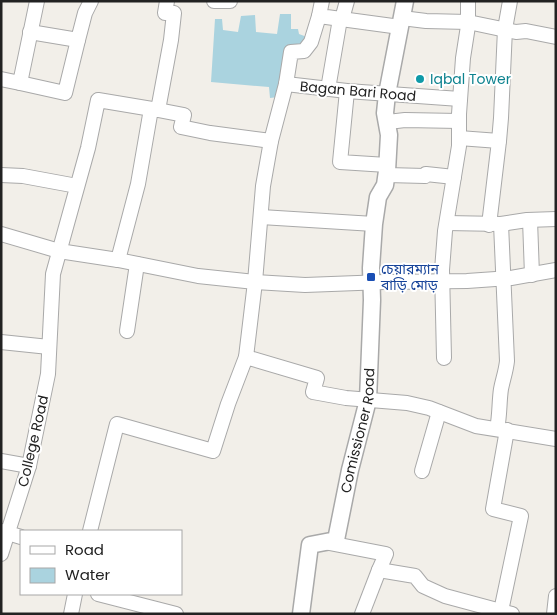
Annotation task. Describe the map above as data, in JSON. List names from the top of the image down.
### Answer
{
  "streets": {
    "street": ["Bagan Bari Road", "Comissioner Road", "College Road"]
  },
  "crossings": [
    ["Bagan Bari Road", "Comissioner Road"]
  ],
  "places": {
    "other": ["Iqbal Tower"],
    "transit": ["চেয়ারম্যান বাড়ি মোড়"]
  },
  "legend": ["Road", "Water"]
}
